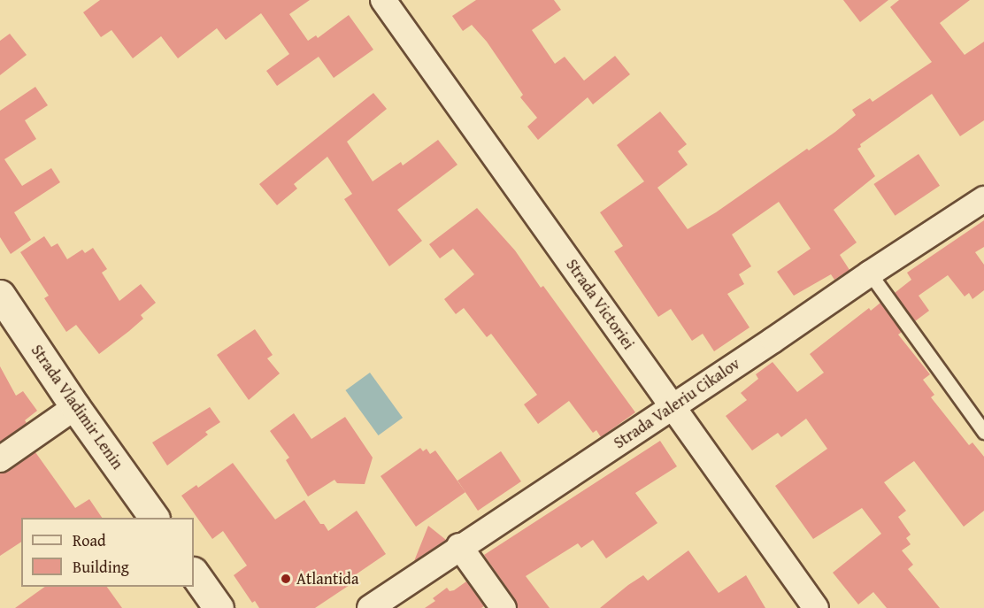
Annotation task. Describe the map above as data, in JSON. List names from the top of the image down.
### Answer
{
  "streets": {
    "main road": ["Strada Vladimir Lenin"],
    "street": ["Strada Victoriei", "Strada Valeriu Cikalov"]
  },
  "crossings": [
    ["Strada Victoriei", "Strada Valeriu Cikalov"]
  ],
  "places": ["Atlantida"],
  "legend": ["Road", "Building"]
}
